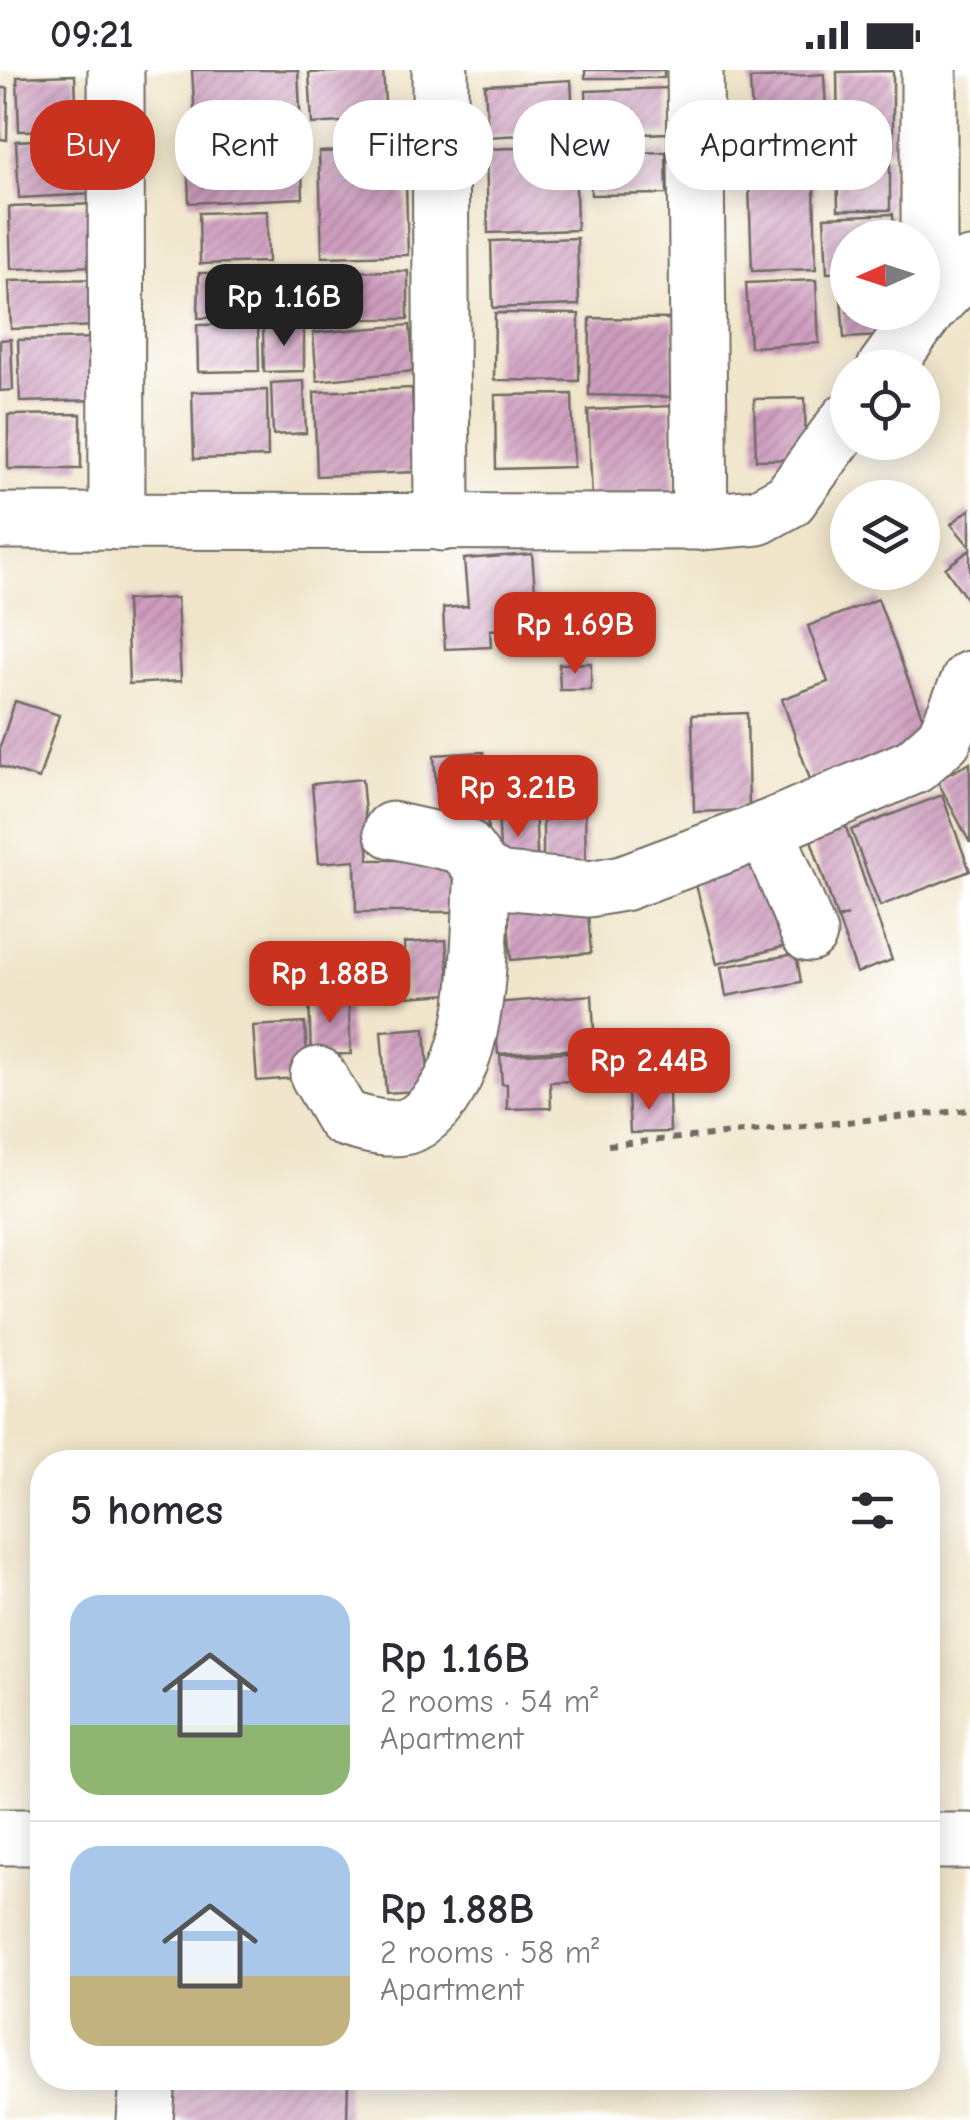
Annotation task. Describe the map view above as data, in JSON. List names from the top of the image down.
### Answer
{
  "north": "left",
  "page": {
    "status": "09:21",
    "chip": [
      "Buy",
      "Rent",
      "Filters",
      "New",
      "Apartment"
    ],
    "price": [
      "Rp 1.16B",
      "Rp 1.69B",
      "Rp 3.21B",
      "Rp 1.88B",
      "Rp 2.44B"
    ],
    "heading": "5 homes",
    "list": [
      {
        "name": "Rp 1.16B",
        "note": "2 rooms · 54 m² · Apartment"
      },
      {
        "name": "Rp 1.88B",
        "note": "2 rooms · 58 m² · Apartment"
      }
    ]
  }
}
